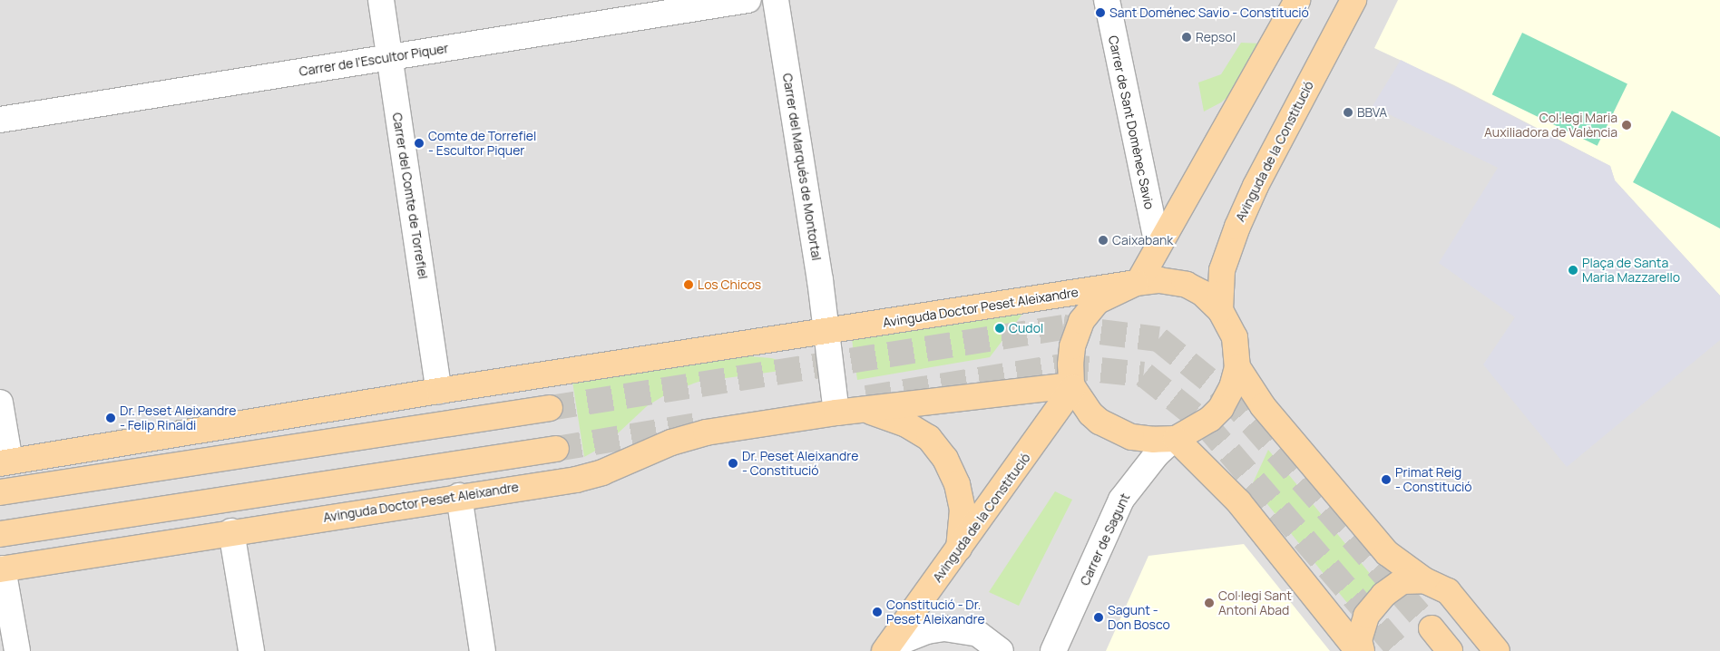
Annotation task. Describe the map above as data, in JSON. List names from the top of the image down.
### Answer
{
  "streets": {
    "main road": ["Avinguda de la Constitució", "Avinguda Doctor Peset Aleixandre"],
    "street": [
      "Carrer de l'Escultor Piquer",
      "Carrer de Sant Domènec Savio",
      "Carrer del Marqués de Montortal",
      "Carrer del Comte de Torrefiel",
      "Carrer de Sagunt"
    ]
  },
  "crossings": [
    ["Carrer de l'Escultor Piquer", "Carrer del Comte de Torrefiel"],
    ["Avinguda de la Constitució", "Avinguda Doctor Peset Aleixandre"],
    ["Carrer del Marqués de Montortal", "Avinguda Doctor Peset Aleixandre"],
    ["Carrer del Comte de Torrefiel", "Avinguda Doctor Peset Aleixandre"]
  ],
  "places": [
    "Sant Doménec Savio - Constitució",
    "Repsol",
    "BBVA",
    "Col·legi Maria Auxiliadora de València",
    "Comte de Torrefiel - Escultor Piquer",
    "Caixabank",
    "Plaça de Santa Maria Mazzarello",
    "Los Chicos",
    "Cudol",
    "Dr. Peset Aleixandre - Felip Rinaldi",
    "Dr. Peset Aleixandre - Constitució",
    "Primat Reig - Constitució",
    "Col·legi Sant Antoni Abad",
    "Constitució - Dr. Peset Aleixandre",
    "Sagunt - Don Bosco"
  ]
}
